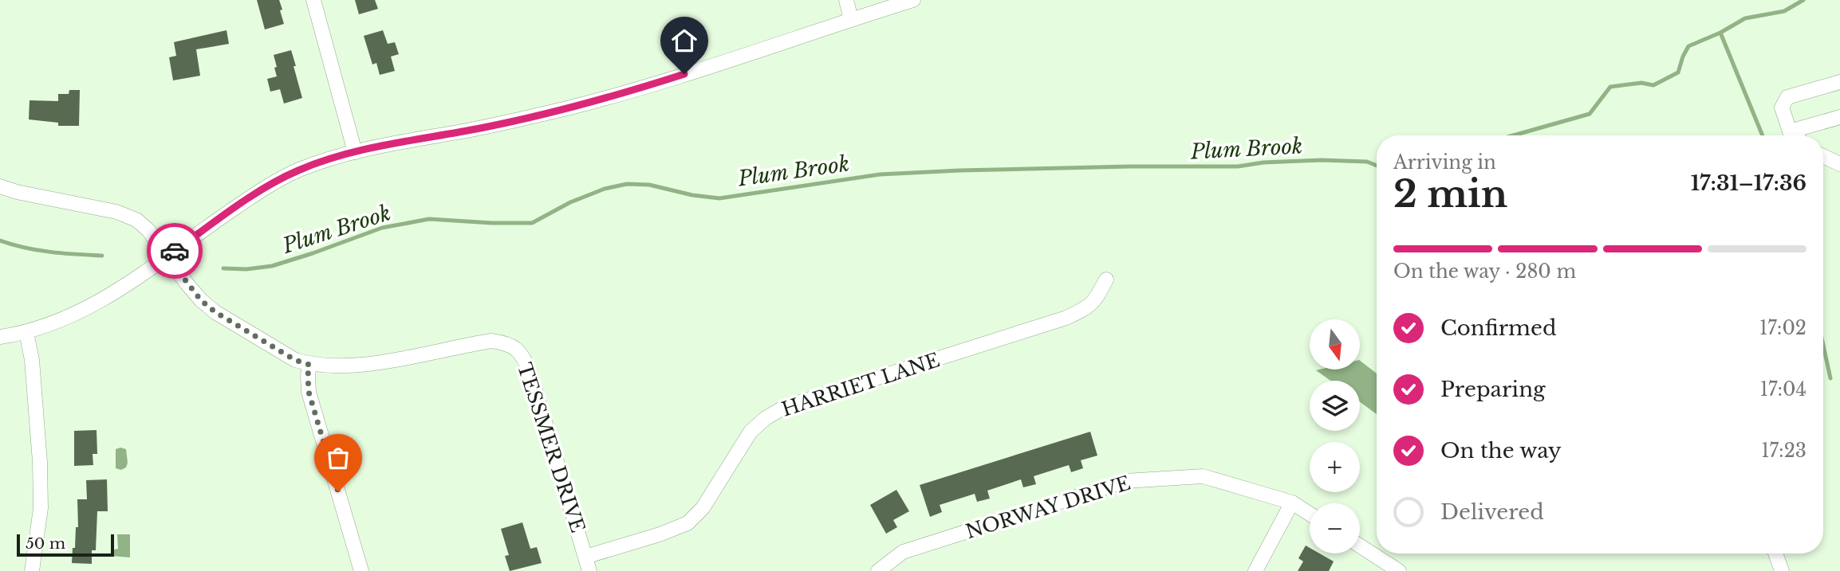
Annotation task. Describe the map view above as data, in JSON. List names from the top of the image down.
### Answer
{
  "streets": {
    "street": ["HARRIET LANE", "TESSMER DRIVE", "NORWAY DRIVE"]
  },
  "crossings": [
    ["HARRIET LANE", "TESSMER DRIVE"]
  ],
  "water": ["Plum Brook"],
  "scale_bar": "50 m",
  "north": "bottom",
  "page": {
    "heading": ["2 min", "Arriving in", "17:31–17:36"],
    "bar": "On the way · 280 m",
    "list": [
      ["Confirmed", "17:02"],
      ["Preparing", "17:04"],
      ["On the way", "17:23"],
      "Delivered"
    ],
    "map_buttons": ["+", "−"],
    "scale": "50 m"
  }
}
